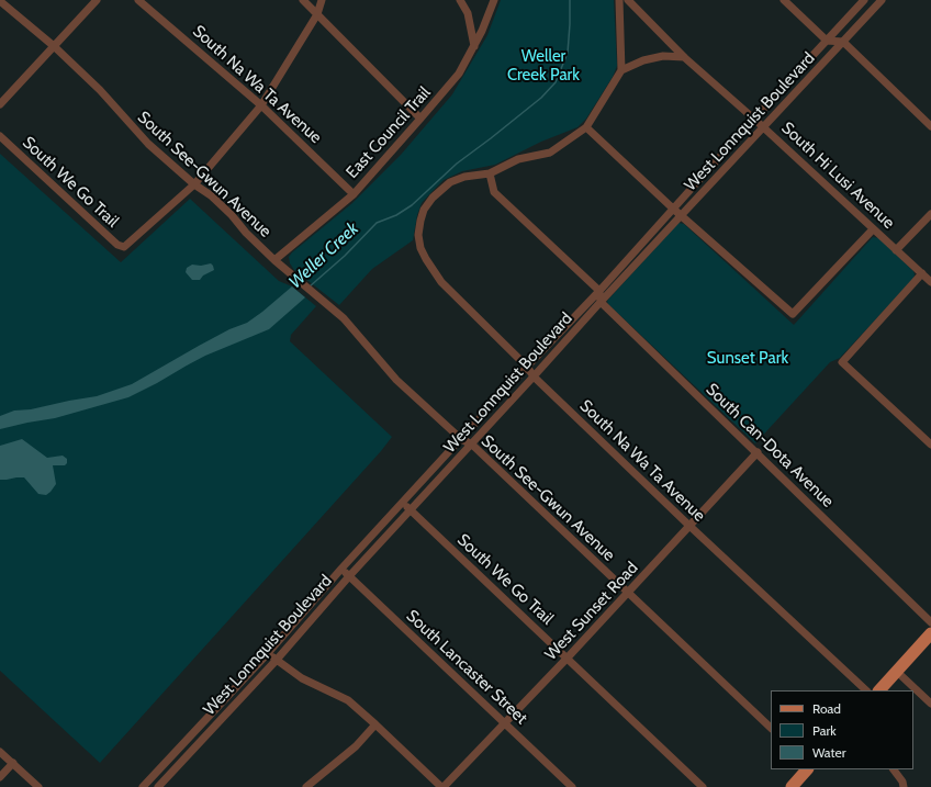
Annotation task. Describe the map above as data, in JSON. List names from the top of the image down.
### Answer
{
  "streets": {
    "street": [
      "South Na Wa Ta Avenue",
      "West Lonnquist Boulevard",
      "East Council Trail",
      "South See-Gwun Avenue",
      "South Hi Lusi Avenue",
      "South We Go Trail",
      "South Can-Dota Avenue",
      "West Sunset Road",
      "South Lancaster Street"
    ]
  },
  "crossings": [
    ["South Na Wa Ta Avenue", "West Lonnquist Boulevard"],
    ["South Na Wa Ta Avenue", "East Council Trail"],
    ["South Na Wa Ta Avenue", "West Sunset Road"],
    ["West Lonnquist Boulevard", "South See-Gwun Avenue"],
    ["West Lonnquist Boulevard", "South Hi Lusi Avenue"],
    ["West Lonnquist Boulevard", "South We Go Trail"],
    ["West Lonnquist Boulevard", "South Can-Dota Avenue"],
    ["West Lonnquist Boulevard", "South Lancaster Street"],
    ["East Council Trail", "South See-Gwun Avenue"],
    ["South See-Gwun Avenue", "South We Go Trail"],
    ["South See-Gwun Avenue", "West Sunset Road"],
    ["South We Go Trail", "West Sunset Road"],
    ["South Can-Dota Avenue", "West Sunset Road"],
    ["West Sunset Road", "South Lancaster Street"]
  ],
  "water": ["Weller Creek"],
  "parks": ["Weller Creek Park", "Sunset Park"],
  "legend": ["Road", "Park", "Water"]
}
